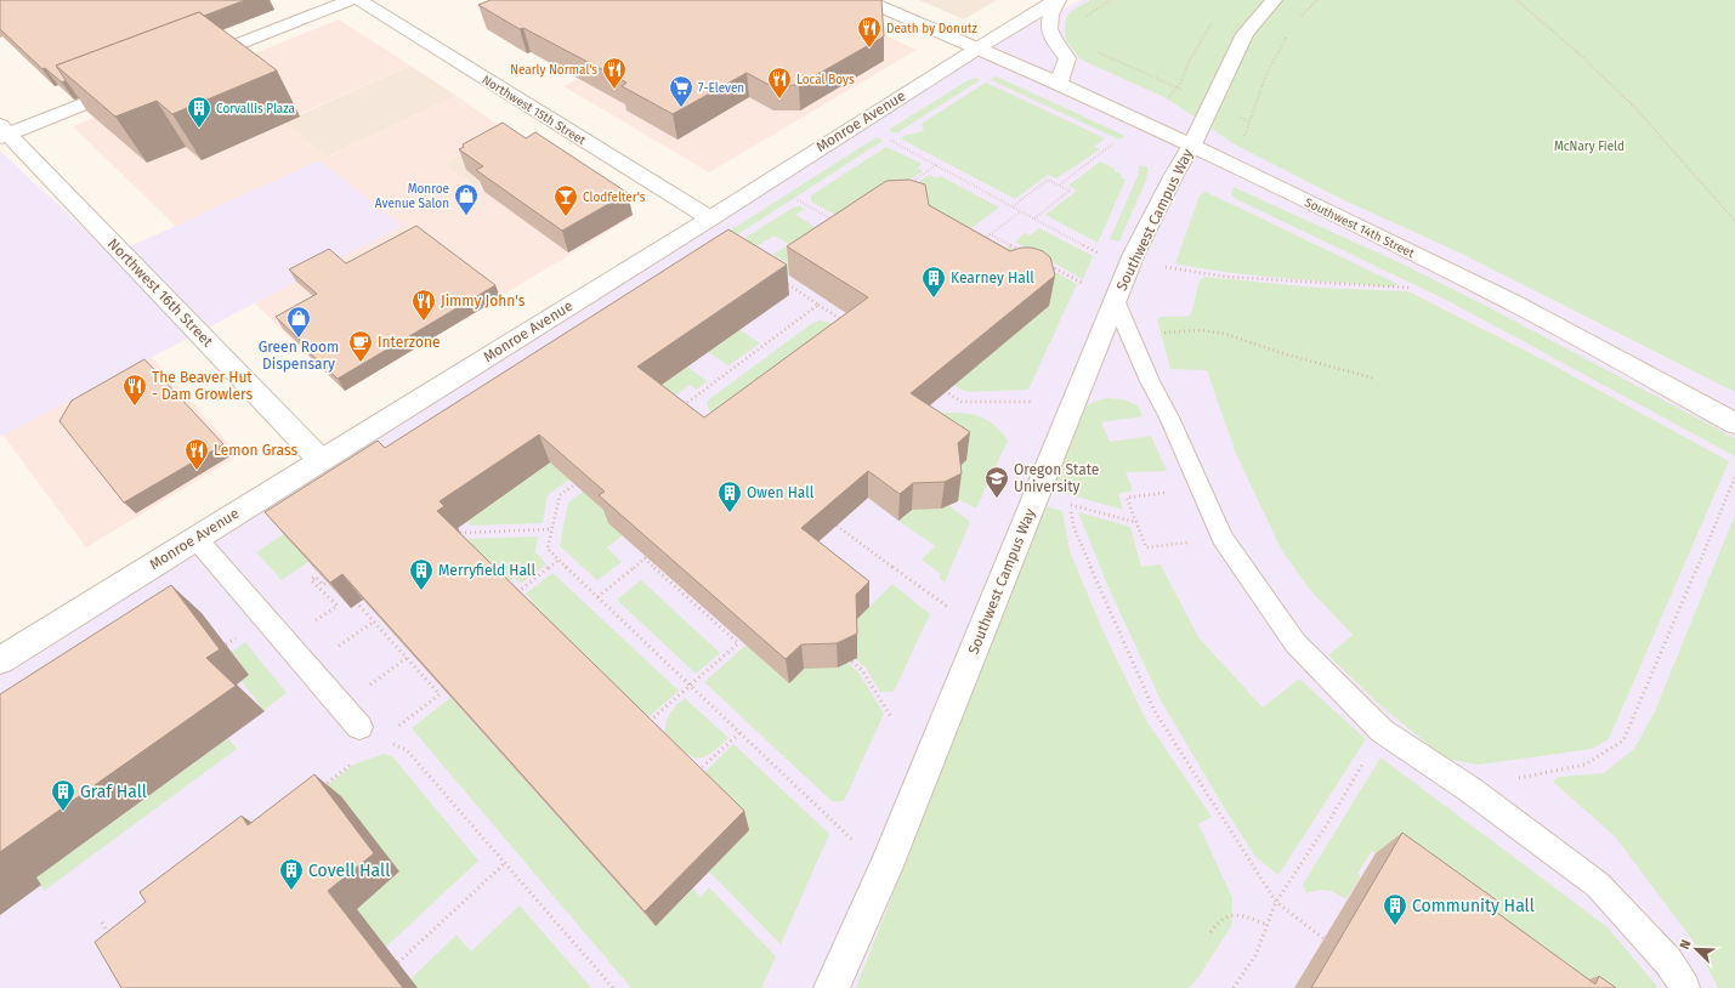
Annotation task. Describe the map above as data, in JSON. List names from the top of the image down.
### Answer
{
  "streets": {
    "street": [
      "Northwest 15th Street",
      "Monroe Avenue",
      "Southwest Campus Way",
      "Southwest 14th Street",
      "Northwest 16th Street"
    ]
  },
  "crossings": [
    ["Northwest 15th Street", "Monroe Avenue"],
    ["Monroe Avenue", "Southwest 14th Street"],
    ["Monroe Avenue", "Northwest 16th Street"],
    ["Southwest Campus Way", "Southwest 14th Street"]
  ],
  "parks": ["McNary Field"],
  "places": {
    "restaurant": [
      "Death by Donutz",
      "Nearly Normal's",
      "Local Boys",
      "Jimmy John's",
      "The Beaver Hut - Dam Growlers",
      "Lemon Grass"
    ],
    "supermarket": ["7-Eleven"],
    "building": [
      "Corvallis Plaza",
      "Kearney Hall",
      "Owen Hall",
      "Merryfield Hall",
      "Graf Hall",
      "Covell Hall",
      "Community Hall"
    ],
    "shop": ["Monroe Avenue Salon", "Green Room Dispensary"],
    "bar": ["Clodfelter's"],
    "cafe": ["Interzone"],
    "school or university": ["Oregon State University"]
  },
  "north": "top left"
}
